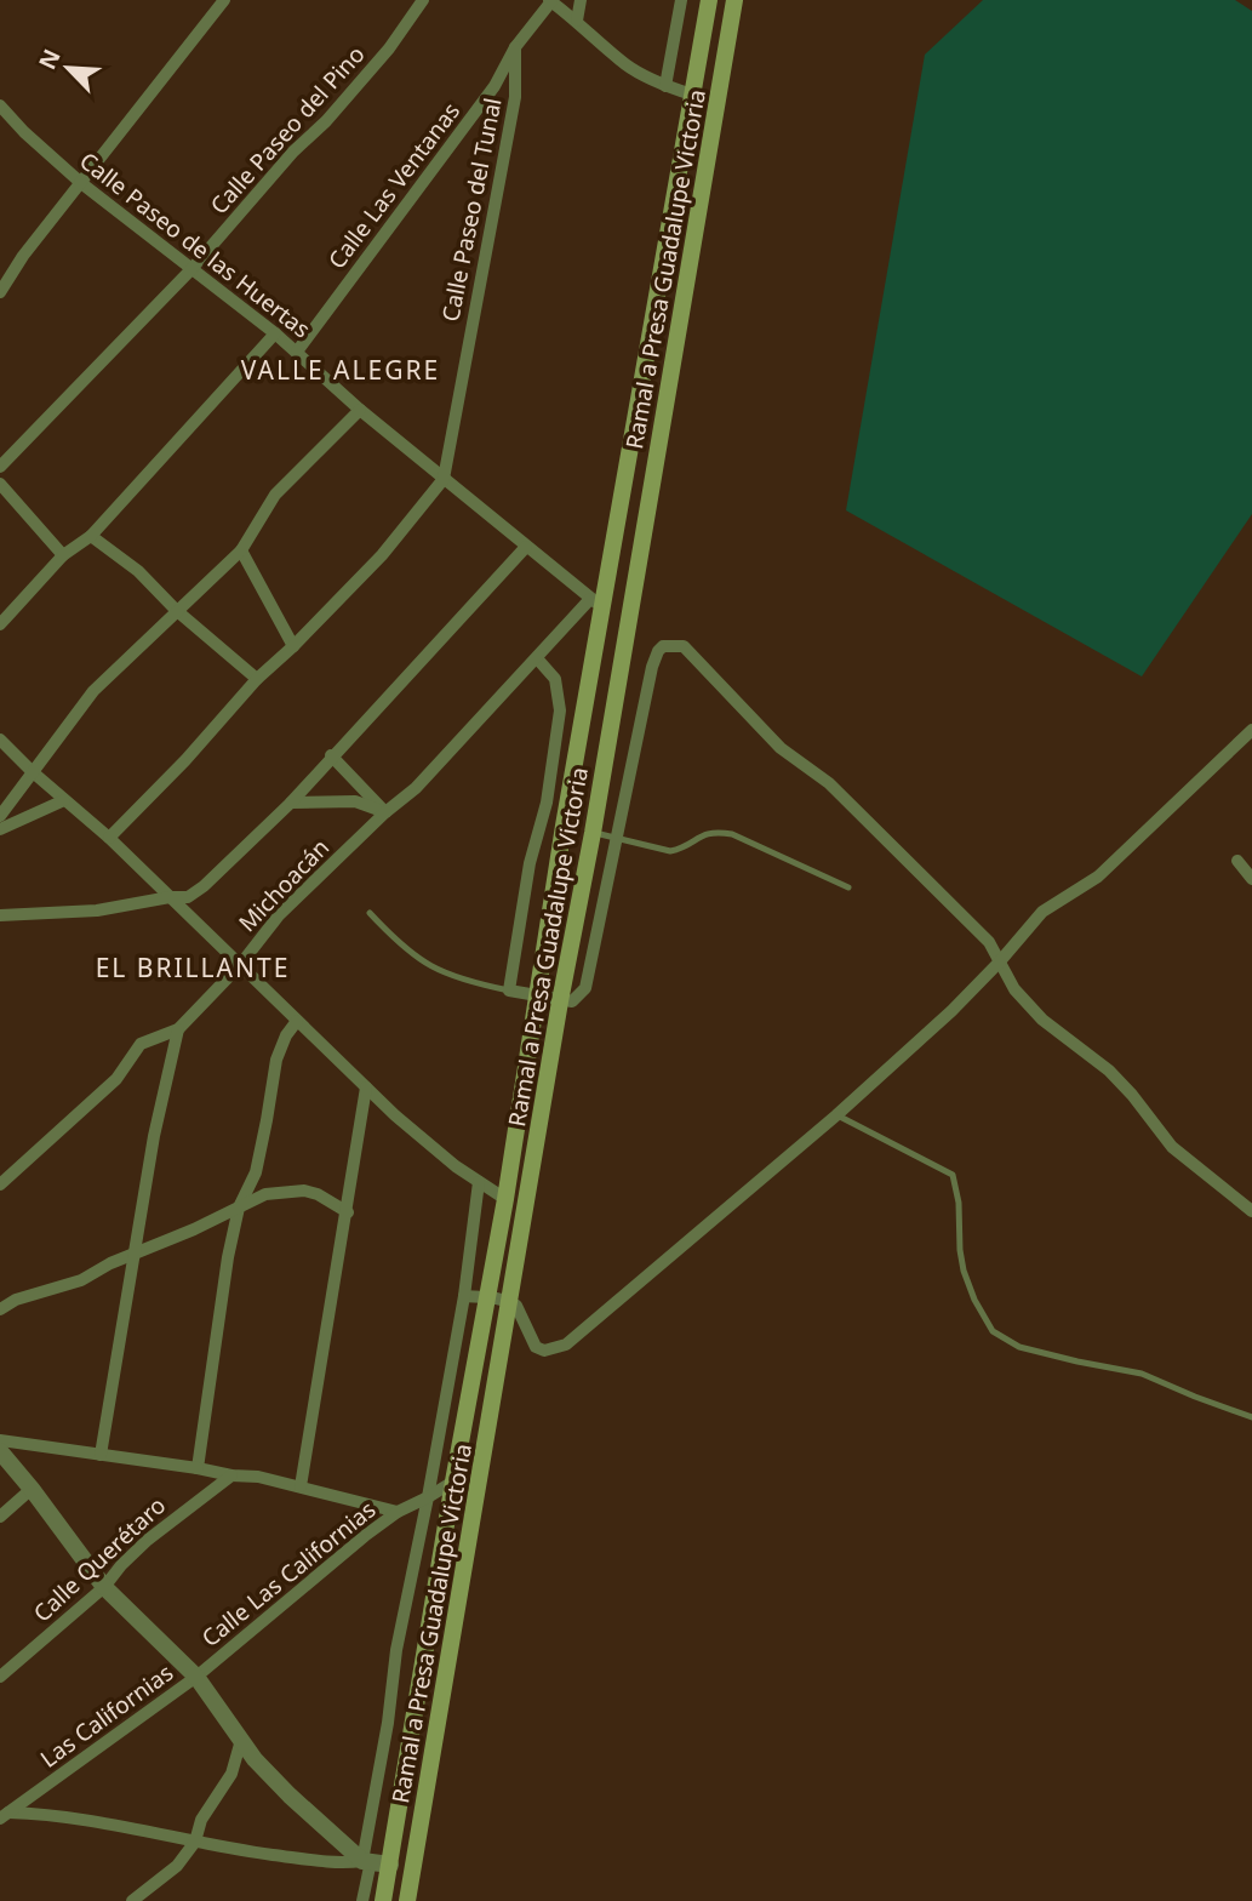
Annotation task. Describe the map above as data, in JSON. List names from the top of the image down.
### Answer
{
  "streets": {
    "main road": ["Ramal a Presa Guadalupe Victoria"],
    "street": [
      "Calle Paseo del Pino",
      "Calle Las Ventanas",
      "Calle Paseo del Tunal",
      "Calle Paseo de las Huertas",
      "Michoacán",
      "Calle Querétaro",
      "Calle Las Californias",
      "Las Californias"
    ]
  },
  "crossings": [
    ["Calle Paseo del Pino", "Calle Paseo de las Huertas"],
    ["Calle Las Ventanas", "Calle Paseo del Tunal"],
    ["Calle Las Ventanas", "Calle Paseo de las Huertas"],
    ["Calle Paseo del Tunal", "Calle Paseo de las Huertas"],
    ["Calle Paseo de las Huertas", "Ramal a Presa Guadalupe Victoria"],
    ["Calle Paseo de las Huertas", "Michoacán"],
    ["Ramal a Presa Guadalupe Victoria", "Michoacán"],
    ["Ramal a Presa Guadalupe Victoria", "Calle Las Californias"],
    ["Calle Las Californias", "Las Californias"]
  ],
  "districts": ["VALLE ALEGRE", "EL BRILLANTE"],
  "north": "top left"
}
